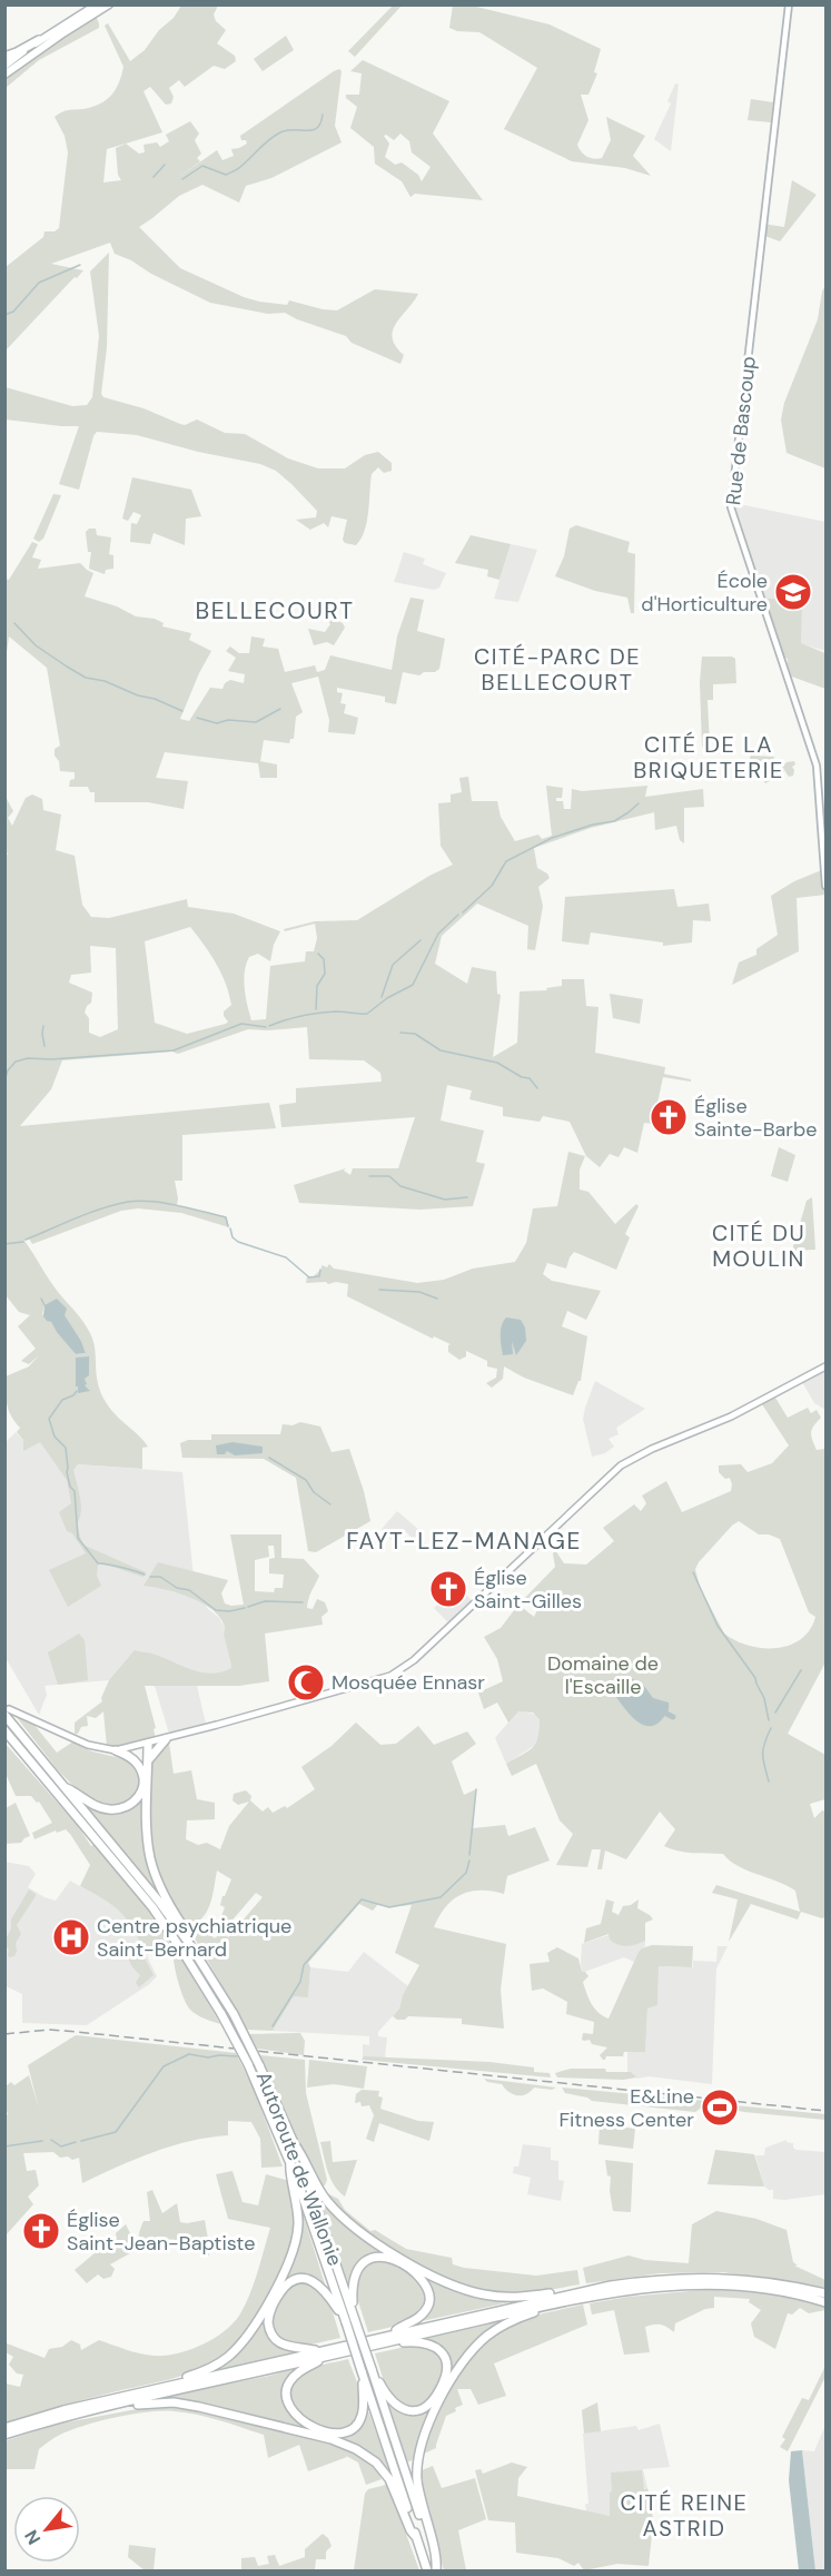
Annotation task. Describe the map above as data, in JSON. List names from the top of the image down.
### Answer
{
  "streets": {
    "highway": ["Autoroute de Wallonie"],
    "main road": ["Rue de Bascoup"]
  },
  "districts": [
    "BELLECOURT",
    "CITÉ-PARC DE BELLECOURT",
    "CITÉ DE LA BRIQUETERIE",
    "CITÉ DU MOULIN",
    "FAYT-LEZ-MANAGE",
    "CITÉ REINE ASTRID"
  ],
  "parks": ["Domaine de l'Escaille"],
  "places": {
    "school or university": ["École d'Horticulture"],
    "church": ["Église Sainte-Barbe", "Église Saint-Gilles", "Église Saint-Jean-Baptiste"],
    "mosque": ["Mosquée Ennasr"],
    "hospital": ["Centre psychiatrique Saint-Bernard"],
    "sports": ["E&Line Fitness Center"]
  },
  "north": "bottom left"
}
